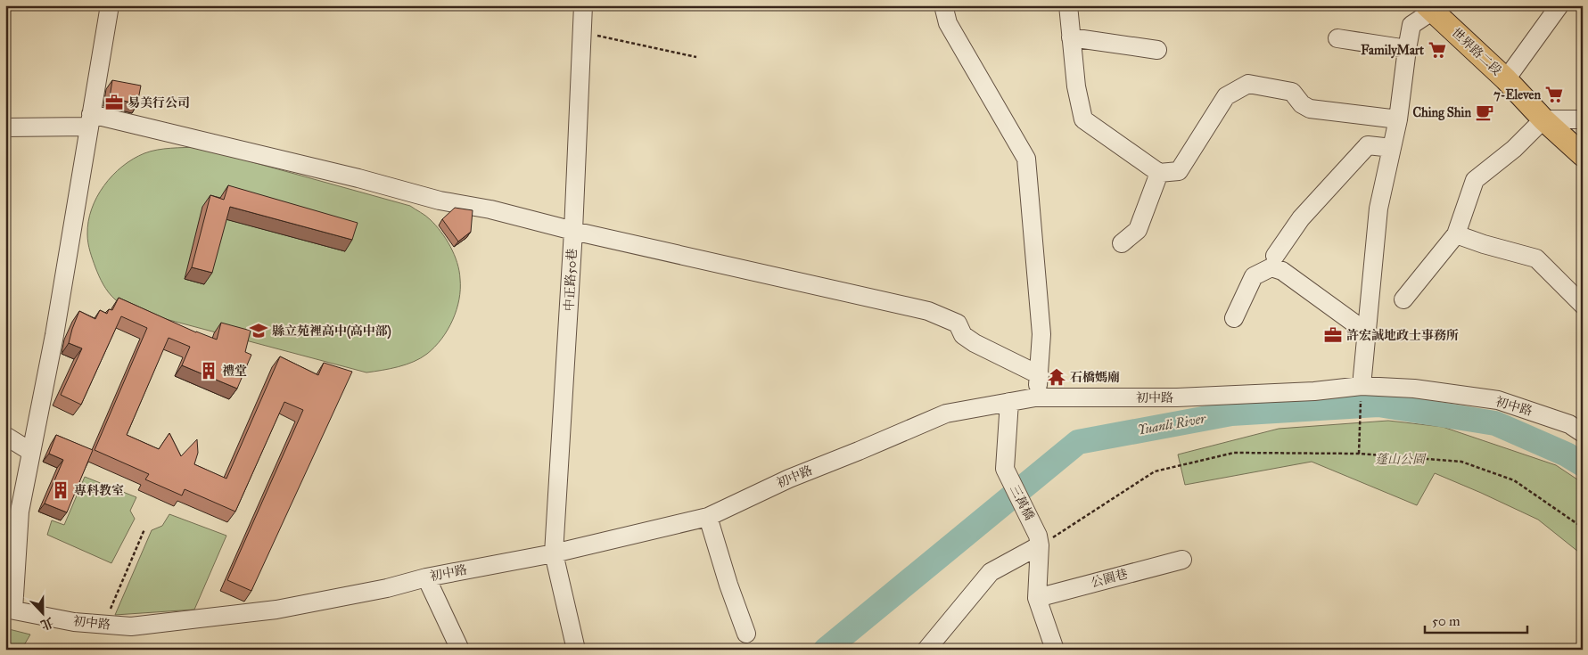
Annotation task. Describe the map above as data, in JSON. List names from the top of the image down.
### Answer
{
  "streets": {
    "main road": ["世界路二段"],
    "street": [
      "中正路50巷",
      "初中路",
      "三萬橋",
      "公園巷"
    ]
  },
  "crossings": [
    ["中正路50巷", "初中路"],
    ["初中路", "三萬橋"]
  ],
  "water": ["Yuanli River"],
  "parks": ["蓬山公園"],
  "places": {
    "supermarket": ["FamilyMart", "7-Eleven"],
    "office": ["易美行公司", "許宏誠地政士事務所"],
    "cafe": ["Ching Shin"],
    "school or university": ["縣立苑裡高中(高中部)"],
    "building": ["禮堂", "專科教室"],
    "temple": ["石橋媽廟"]
  },
  "scale_bar": "50 m",
  "north": "bottom"
}
